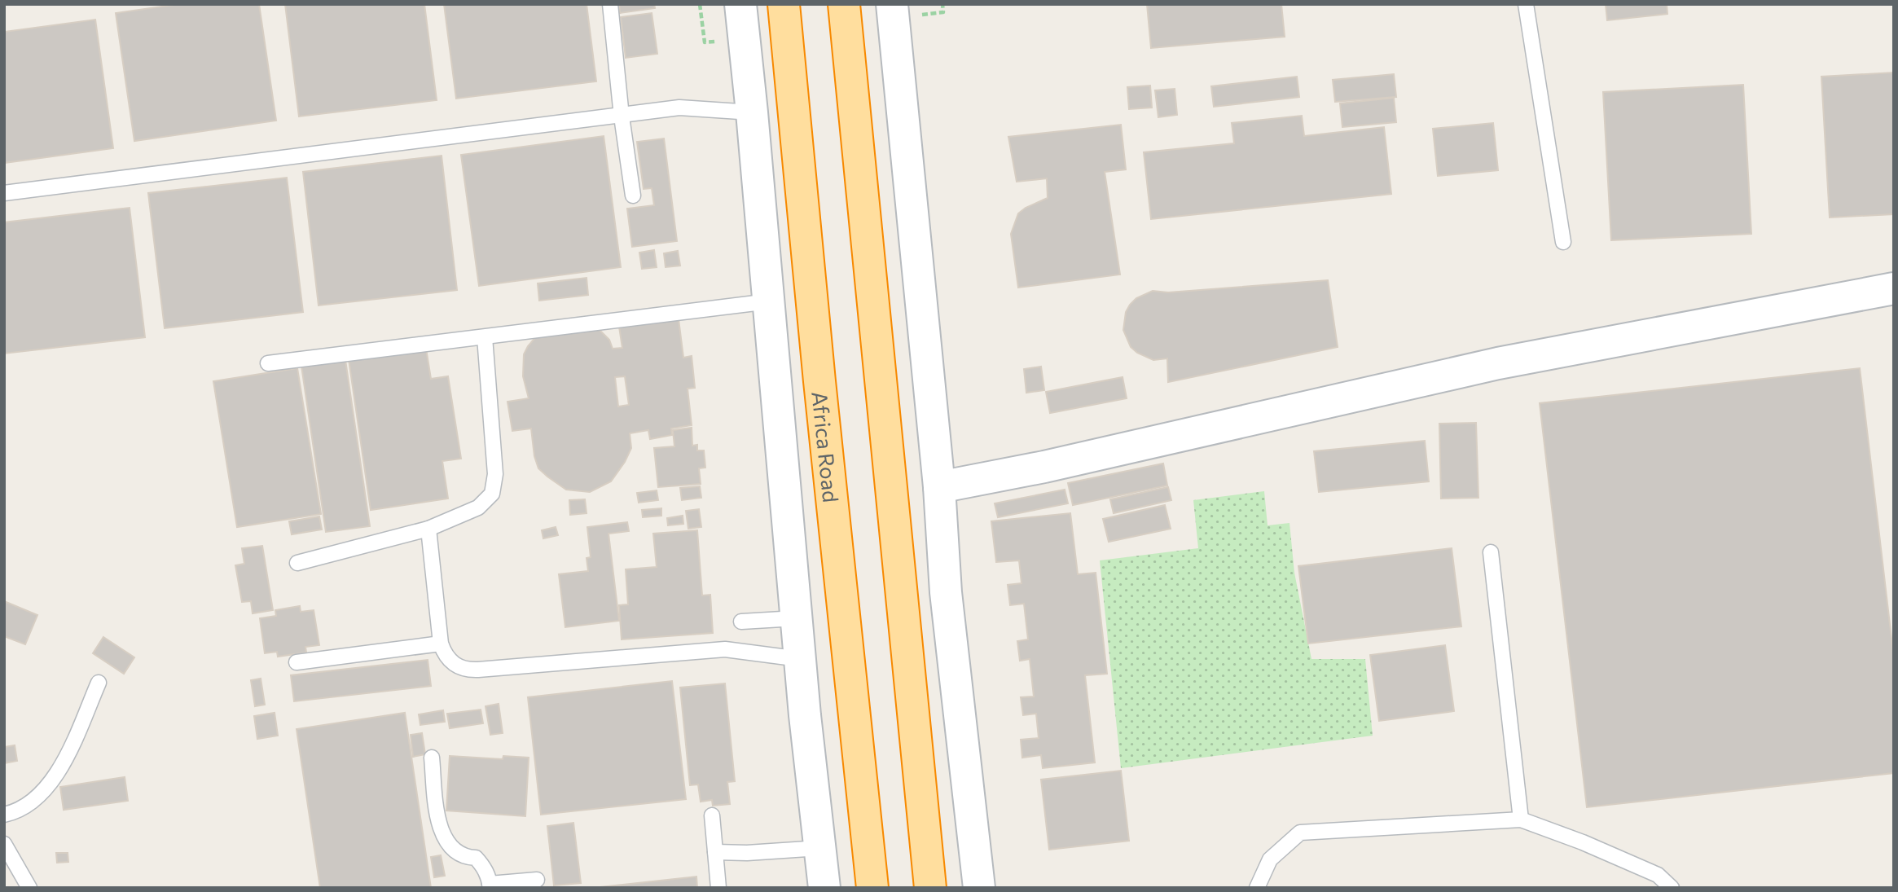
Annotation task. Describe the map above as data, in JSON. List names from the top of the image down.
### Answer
{
  "streets": {
    "highway": ["Africa Road"]
  }
}
